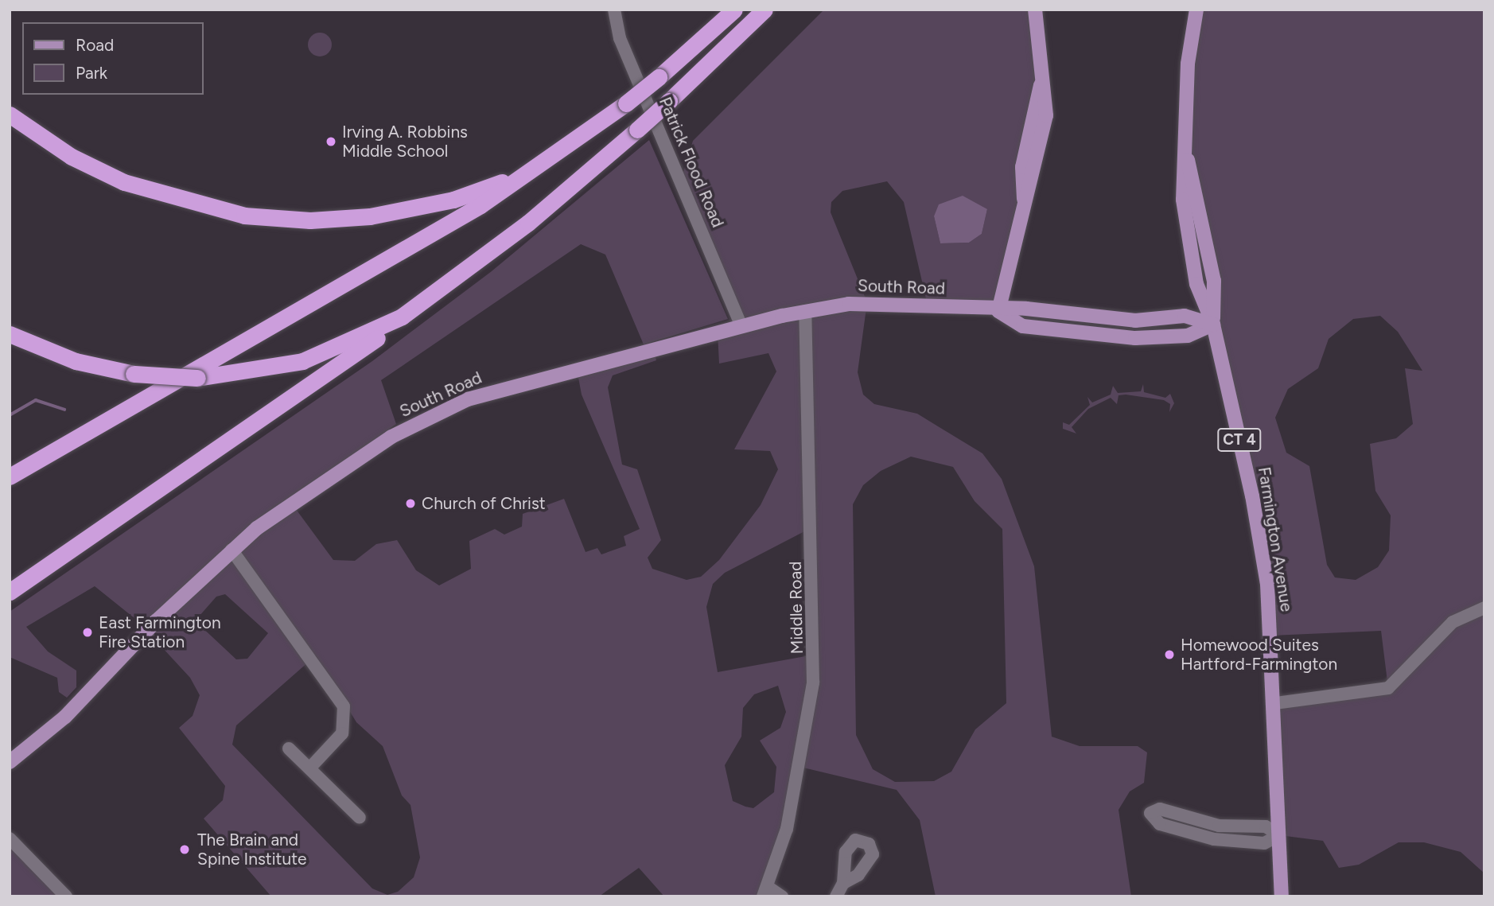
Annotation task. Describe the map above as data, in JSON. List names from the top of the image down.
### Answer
{
  "streets": {
    "main road": ["South Road", "CT 4", "Farmington Avenue"],
    "street": ["Patrick Flood Road", "Middle Road"]
  },
  "crossings": [
    ["Patrick Flood Road", "South Road"],
    ["South Road", "Farmington Avenue"],
    ["South Road", "Middle Road"]
  ],
  "places": [
    "Irving A. Robbins Middle School",
    "Church of Christ",
    "East Farmington Fire Station",
    "Homewood Suites Hartford-Farmington",
    "The Brain and Spine Institute"
  ],
  "legend": ["Road", "Park"]
}
